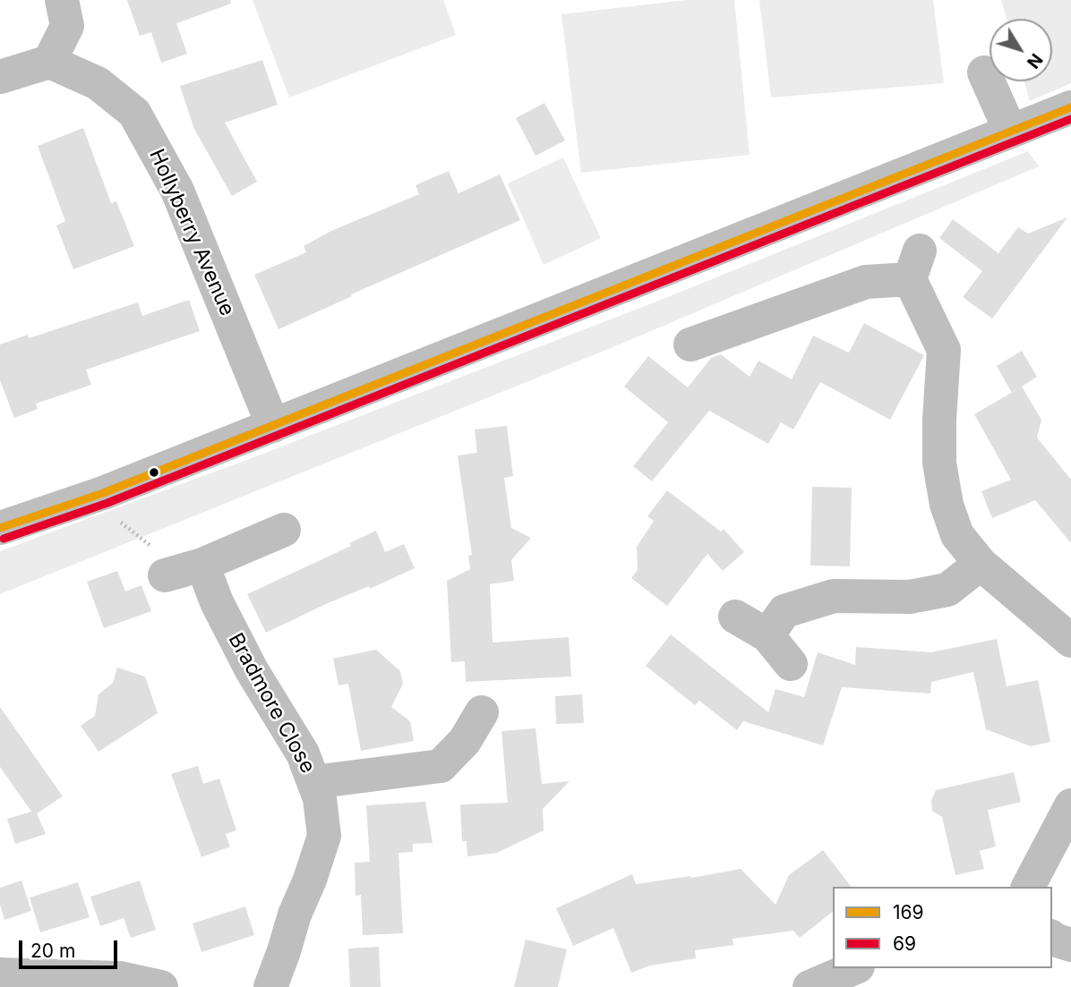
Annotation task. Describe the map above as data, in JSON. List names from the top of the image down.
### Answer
{
  "streets": {
    "street": ["Hollyberry Avenue", "Bradmore Close"]
  },
  "lines": ["transit line 169", "transit line 69"],
  "legend": ["169", "69"],
  "scale_bar": "20 m",
  "north": "bottom right"
}
